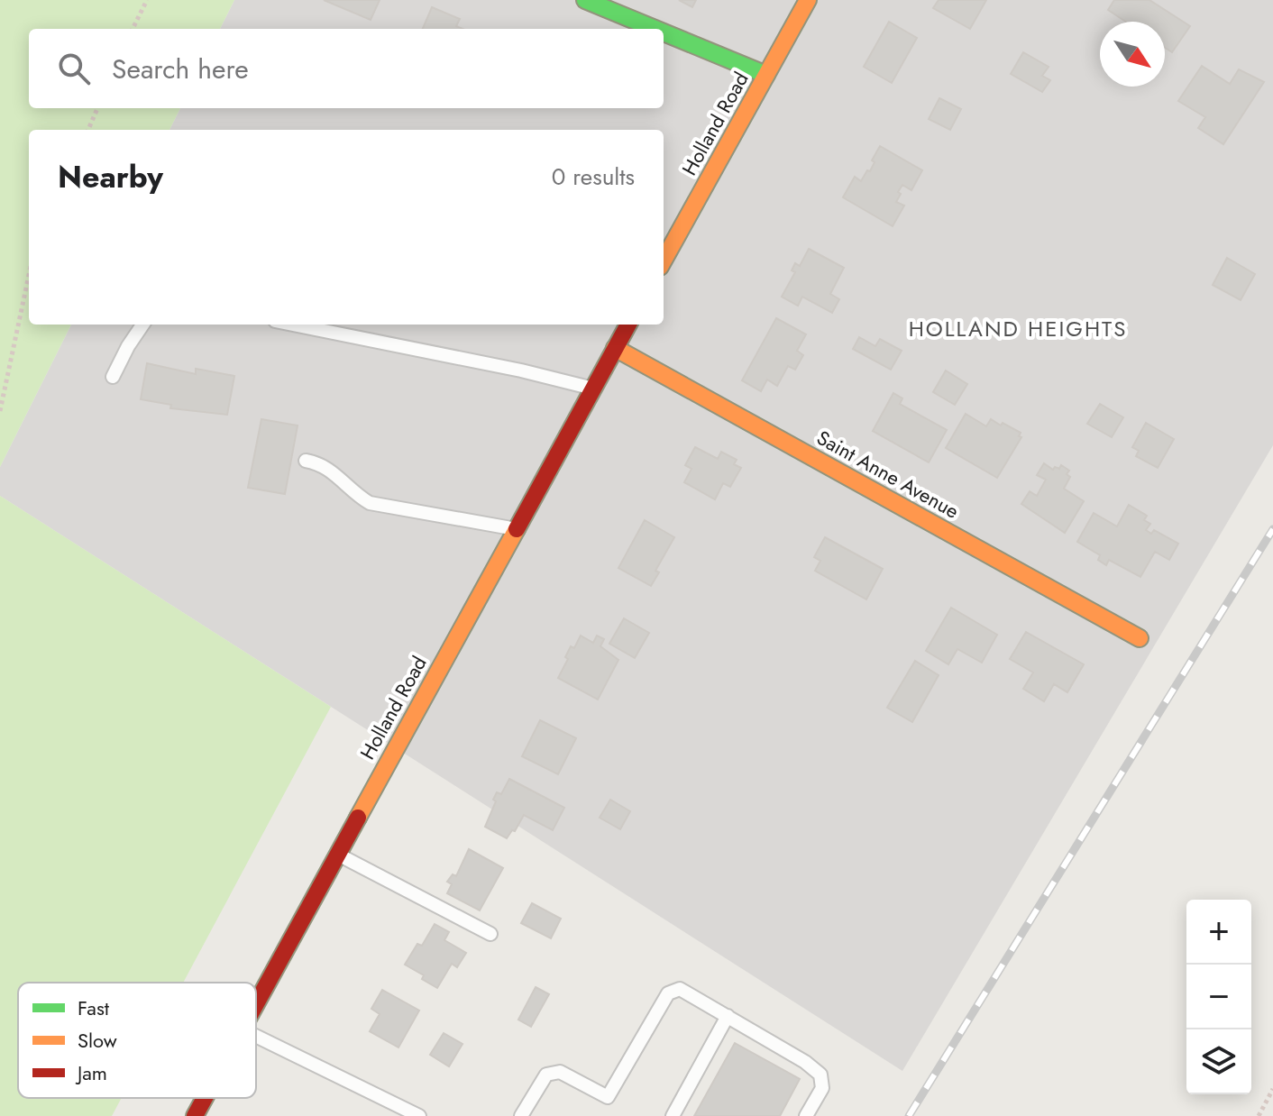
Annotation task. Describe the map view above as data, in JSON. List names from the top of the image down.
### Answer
{
  "streets": {
    "main road": ["Holland Road", "Saint Anne Avenue"]
  },
  "crossings": [
    ["Holland Road", "Saint Anne Avenue"]
  ],
  "districts": ["HOLLAND HEIGHTS"],
  "legend": ["Fast", "Slow", "Jam"],
  "north": "bottom right",
  "page": {
    "search": "Search here",
    "heading": ["Nearby", "0 results"],
    "map_buttons": ["+", "−"]
  }
}
